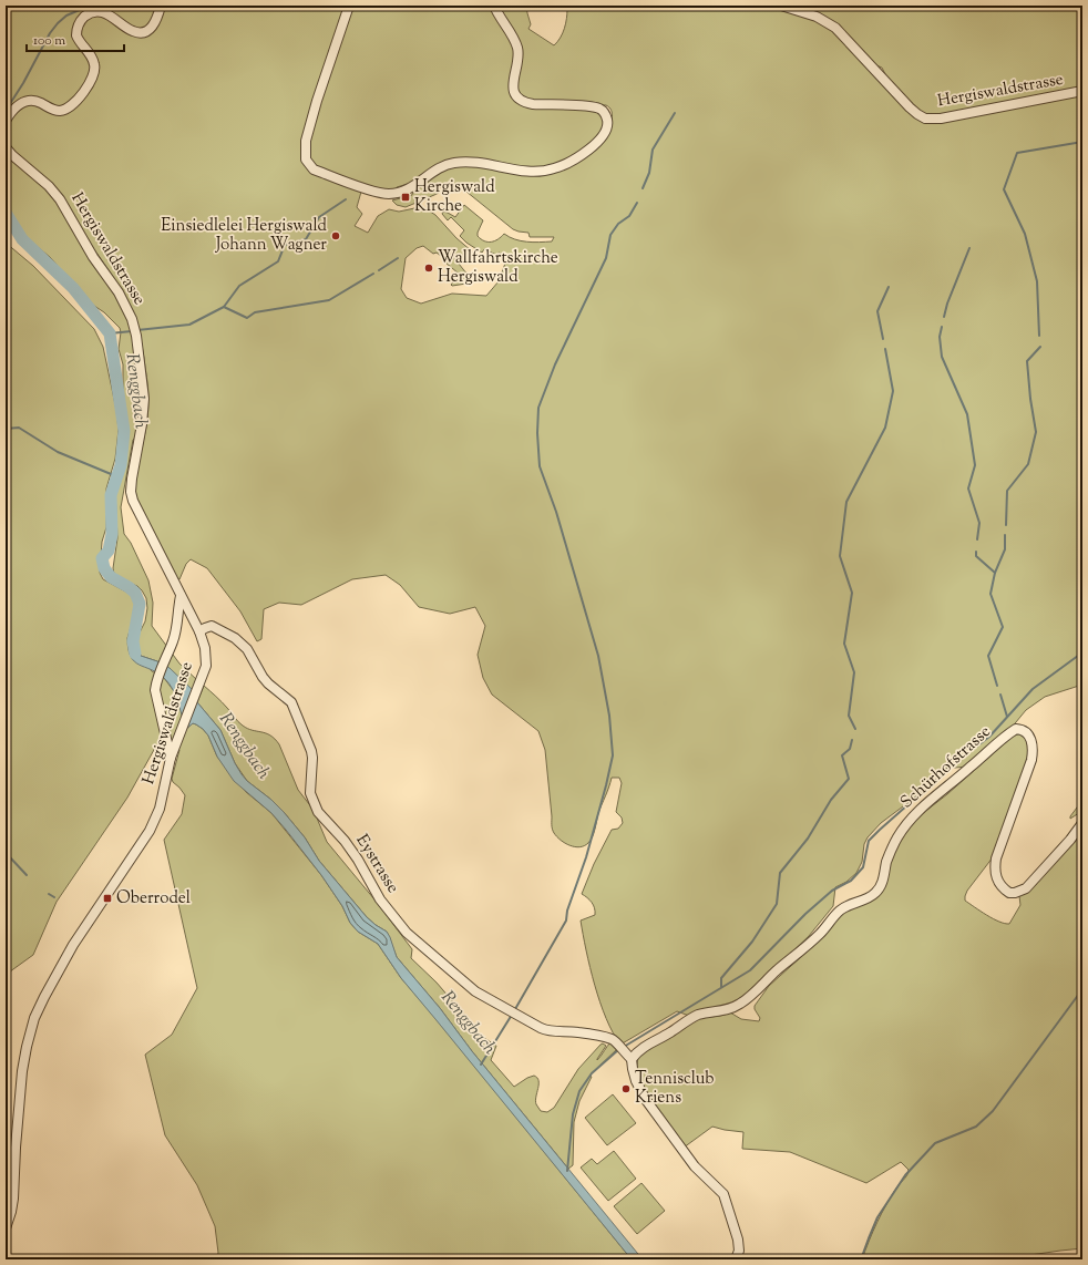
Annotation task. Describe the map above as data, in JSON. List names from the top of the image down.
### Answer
{
  "streets": {
    "street": ["Hergiswaldstrasse", "Schürhofstrasse", "Eystrasse"]
  },
  "crossings": [
    ["Hergiswaldstrasse", "Eystrasse"],
    ["Schürhofstrasse", "Eystrasse"]
  ],
  "water": ["Renggbach"],
  "places": {
    "transit": ["Hergiswald Kirche", "Oberrodel"],
    "other": ["Einsiedlelei Hergiswald Johann Wagner", "Wallfahrtskirche Hergiswald", "Tennisclub Kriens"]
  },
  "scale_bar": "100 m"
}
